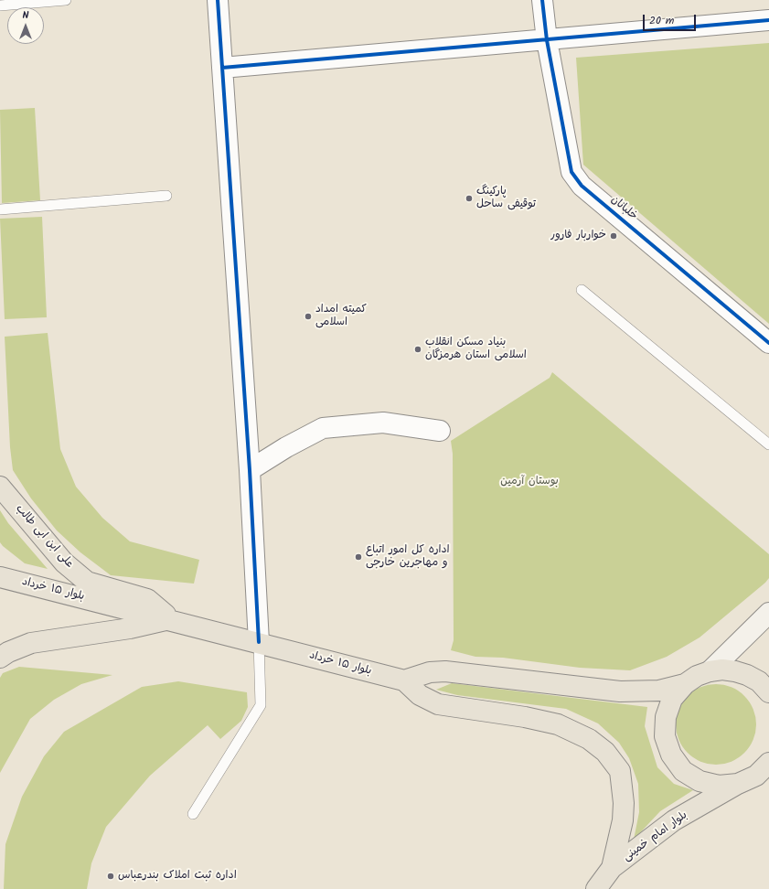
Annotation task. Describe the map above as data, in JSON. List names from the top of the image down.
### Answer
{
  "streets": {
    "main road": ["علی ابن ابی طالب", "بلوار ۱۵ خرداد", "بلوار امام خمینی"],
    "street": ["خلبانان"]
  },
  "crossings": [
    ["علی ابن ابی طالب", "بلوار ۱۵ خرداد"]
  ],
  "parks": ["بوستان آرمین"],
  "places": [
    "پارکینگ توقیفی ساحل",
    "خواربار فارور",
    "کمیته امداد اسلامی",
    "بنیاد مسکن انقلاب اسلامی استان هرمزگان",
    "اداره کل امور اتباع و مهاجرین خارجی",
    "اداره ثبت املاک بندرعباس"
  ],
  "scale_bar": "20 m",
  "north": "top"
}
